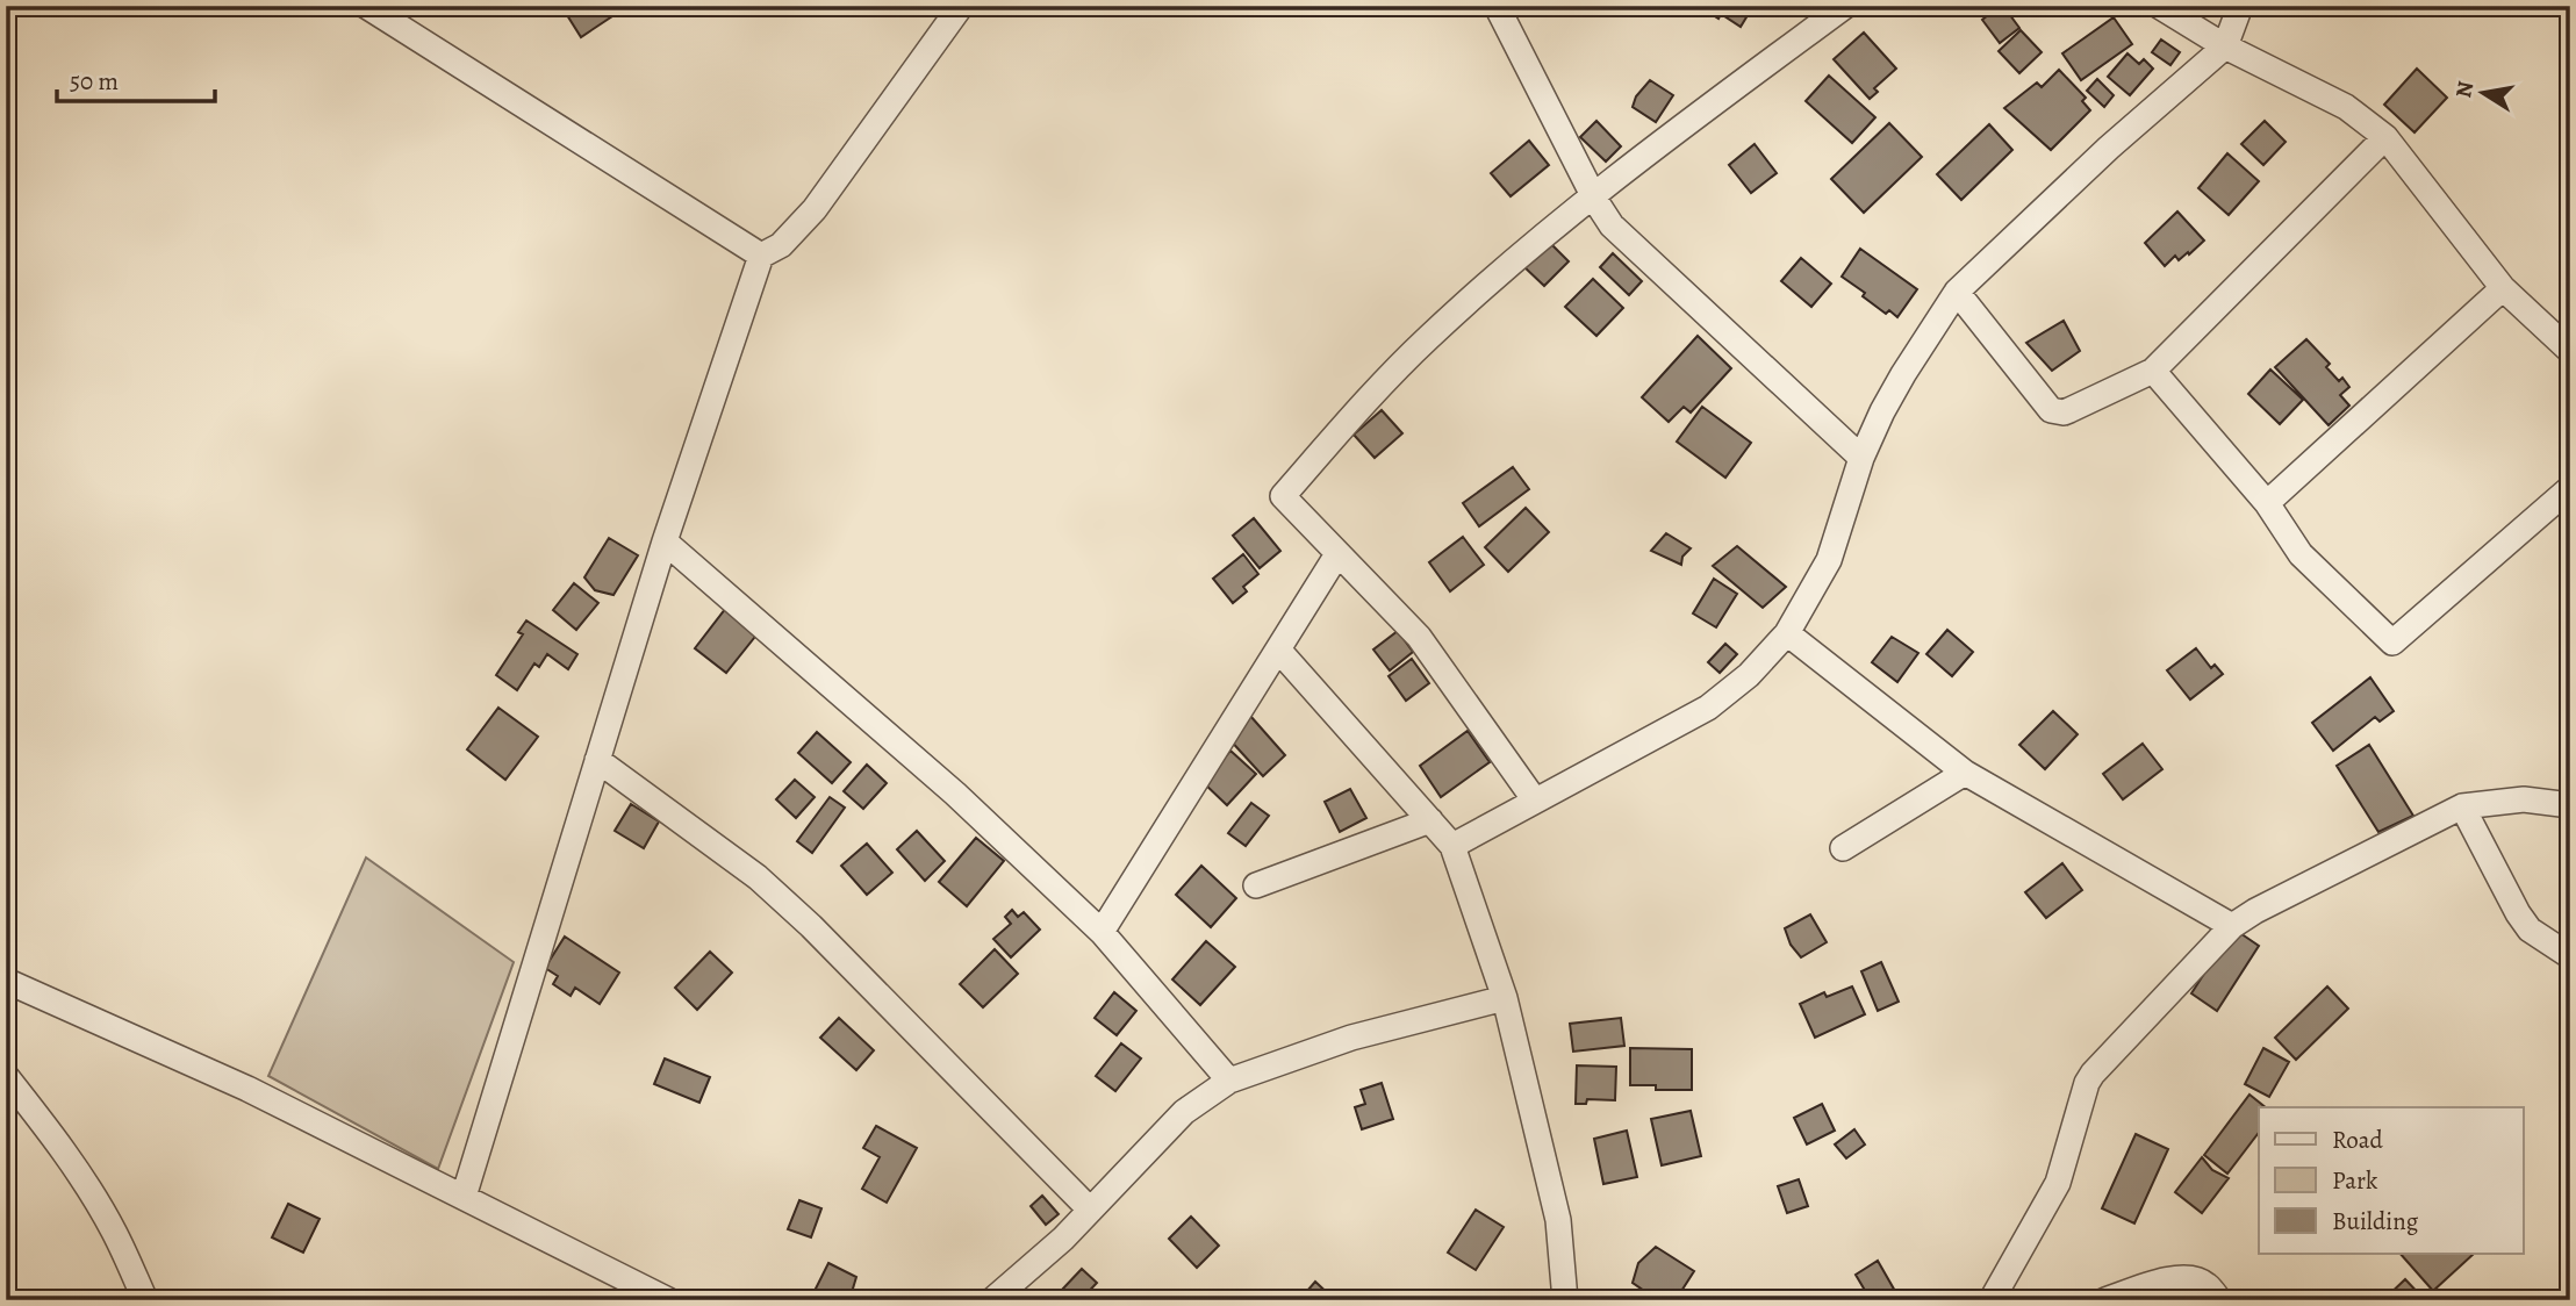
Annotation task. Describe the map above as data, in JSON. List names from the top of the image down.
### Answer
{
  "legend": ["Road", "Park", "Building"],
  "scale_bar": "50 m",
  "north": "left"
}
